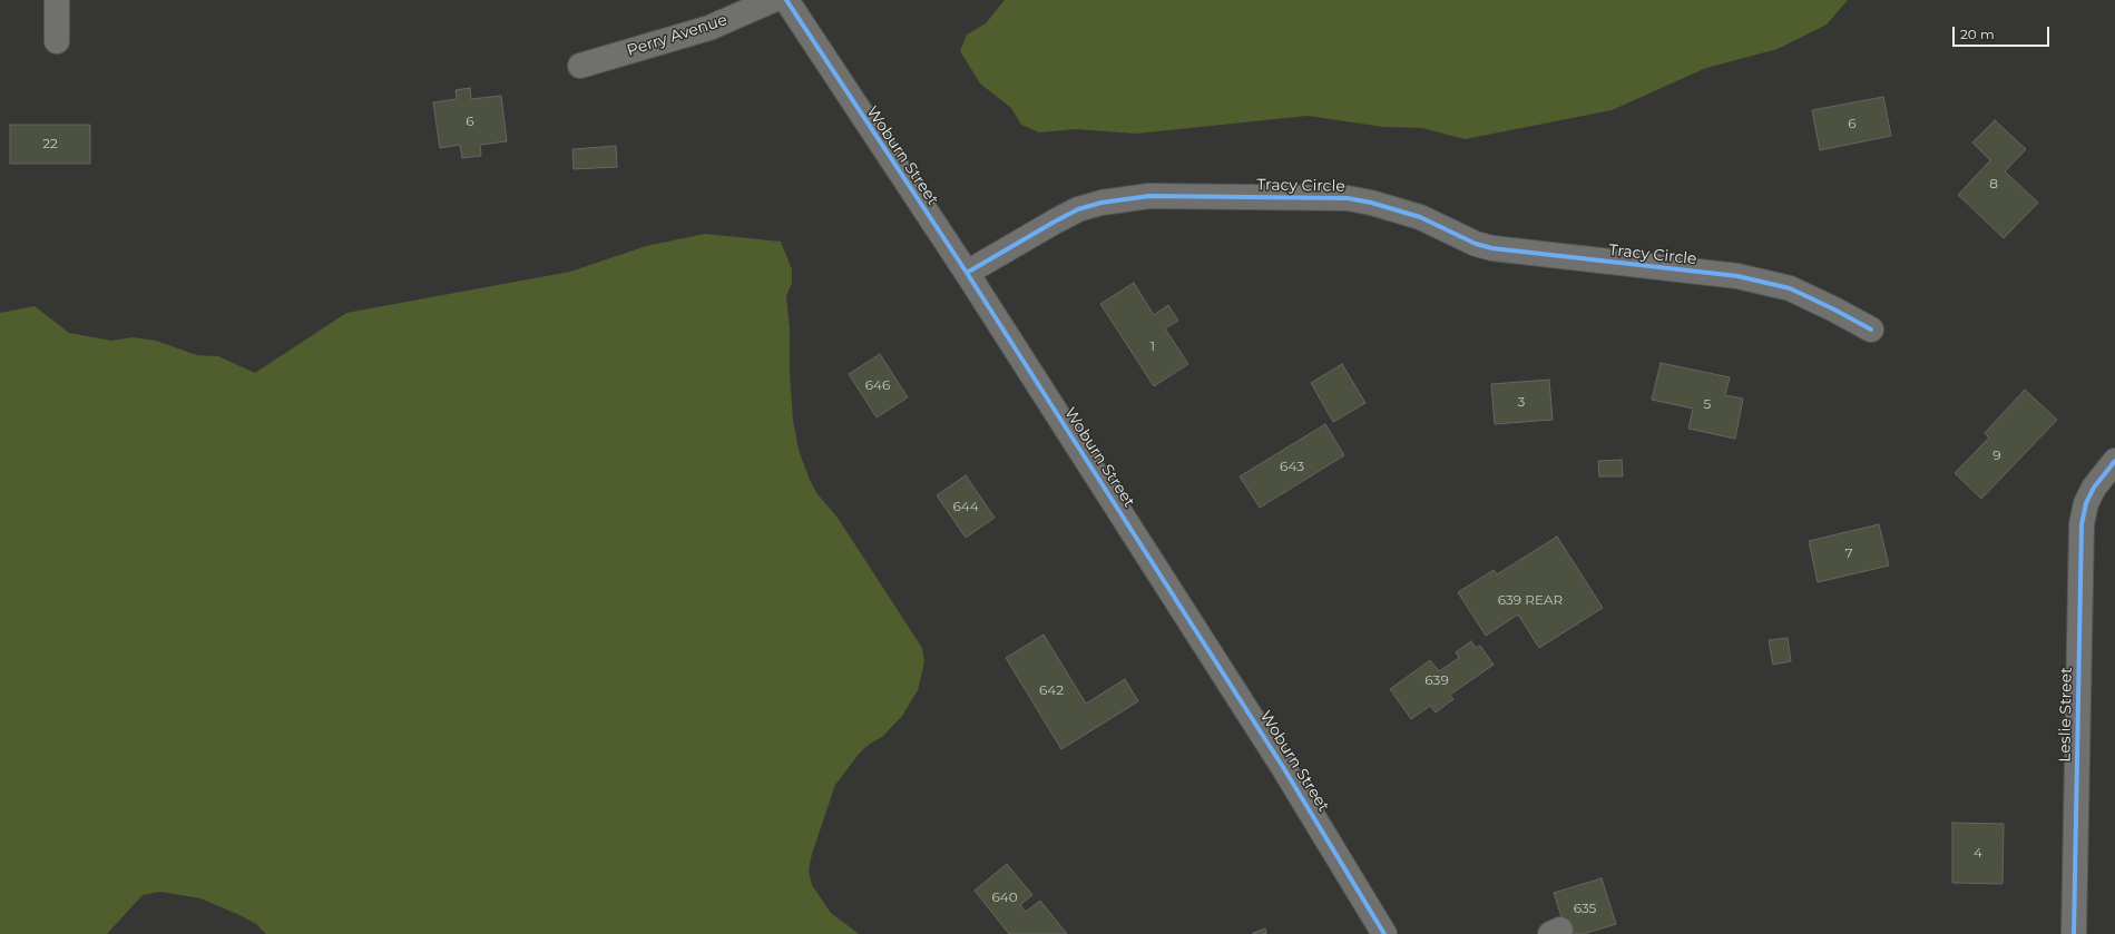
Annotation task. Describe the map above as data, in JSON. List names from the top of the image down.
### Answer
{
  "streets": {
    "street": [
      "Perry Avenue",
      "Woburn Street",
      "Tracy Circle",
      "Leslie Street"
    ]
  },
  "crossings": [
    ["Woburn Street", "Tracy Circle"]
  ],
  "house_numbers": [
    "6",
    "6",
    "22",
    "8",
    "1",
    "646",
    "3",
    "5",
    "9",
    "643",
    "644",
    "7",
    "639 REAR",
    "639",
    "642",
    "4",
    "640",
    "635"
  ],
  "scale_bar": "20 m"
}
